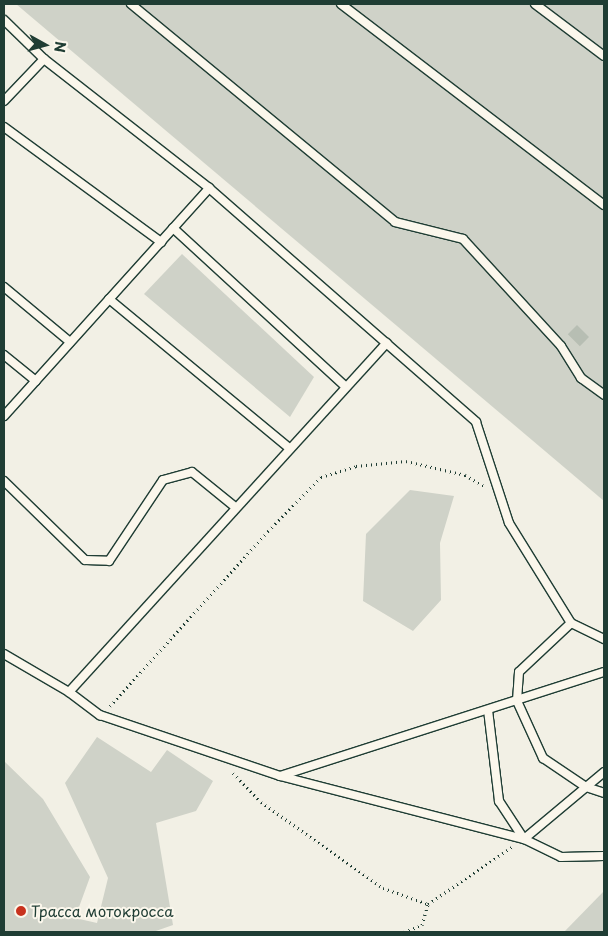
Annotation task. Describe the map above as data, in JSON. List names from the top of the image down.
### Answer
{
  "places": ["Трасса мотокросса"],
  "north": "right"
}
